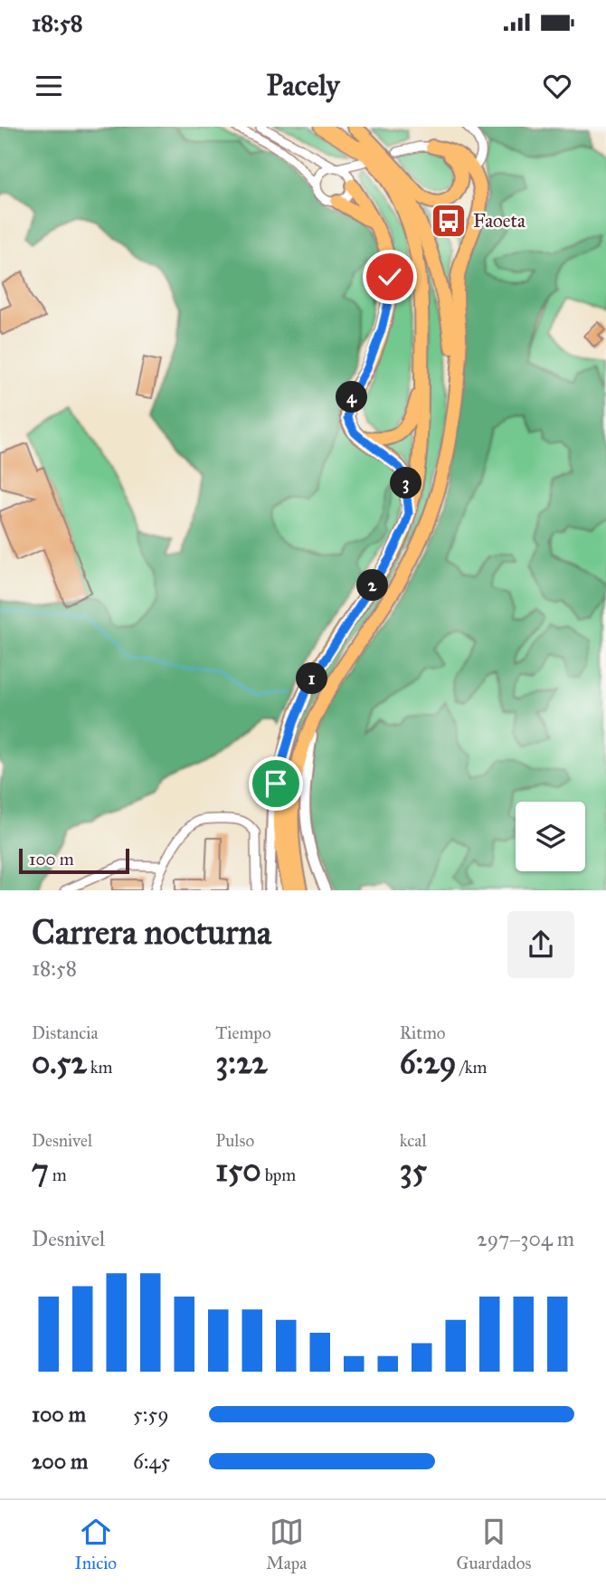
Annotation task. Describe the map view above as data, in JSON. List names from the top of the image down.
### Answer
{
  "places": {
    "bus stop": ["Faoeta"]
  },
  "scale_bar": "100 m",
  "page": {
    "status": "18:58",
    "header": "Pacely",
    "pins": [
      "4",
      "3",
      "2",
      "1"
    ],
    "scale": "100 m",
    "heading": ["Carrera nocturna", "18:58"],
    "stats": [
      ["Distancia", "0.52 km"],
      ["Tiempo", "3:22"],
      ["Ritmo", "6:29 /km"],
      ["Desnivel", "7 m"],
      ["Pulso", "150 bpm"],
      ["kcal", "35"]
    ],
    "chart": ["Desnivel", "297–304 m"],
    "list": [
      {
        "name": "100 m",
        "note": "5:59"
      },
      {
        "name": "200 m",
        "note": "6:45"
      }
    ],
    "tabs": ["Inicio", "Mapa", "Guardados"]
  }
}
